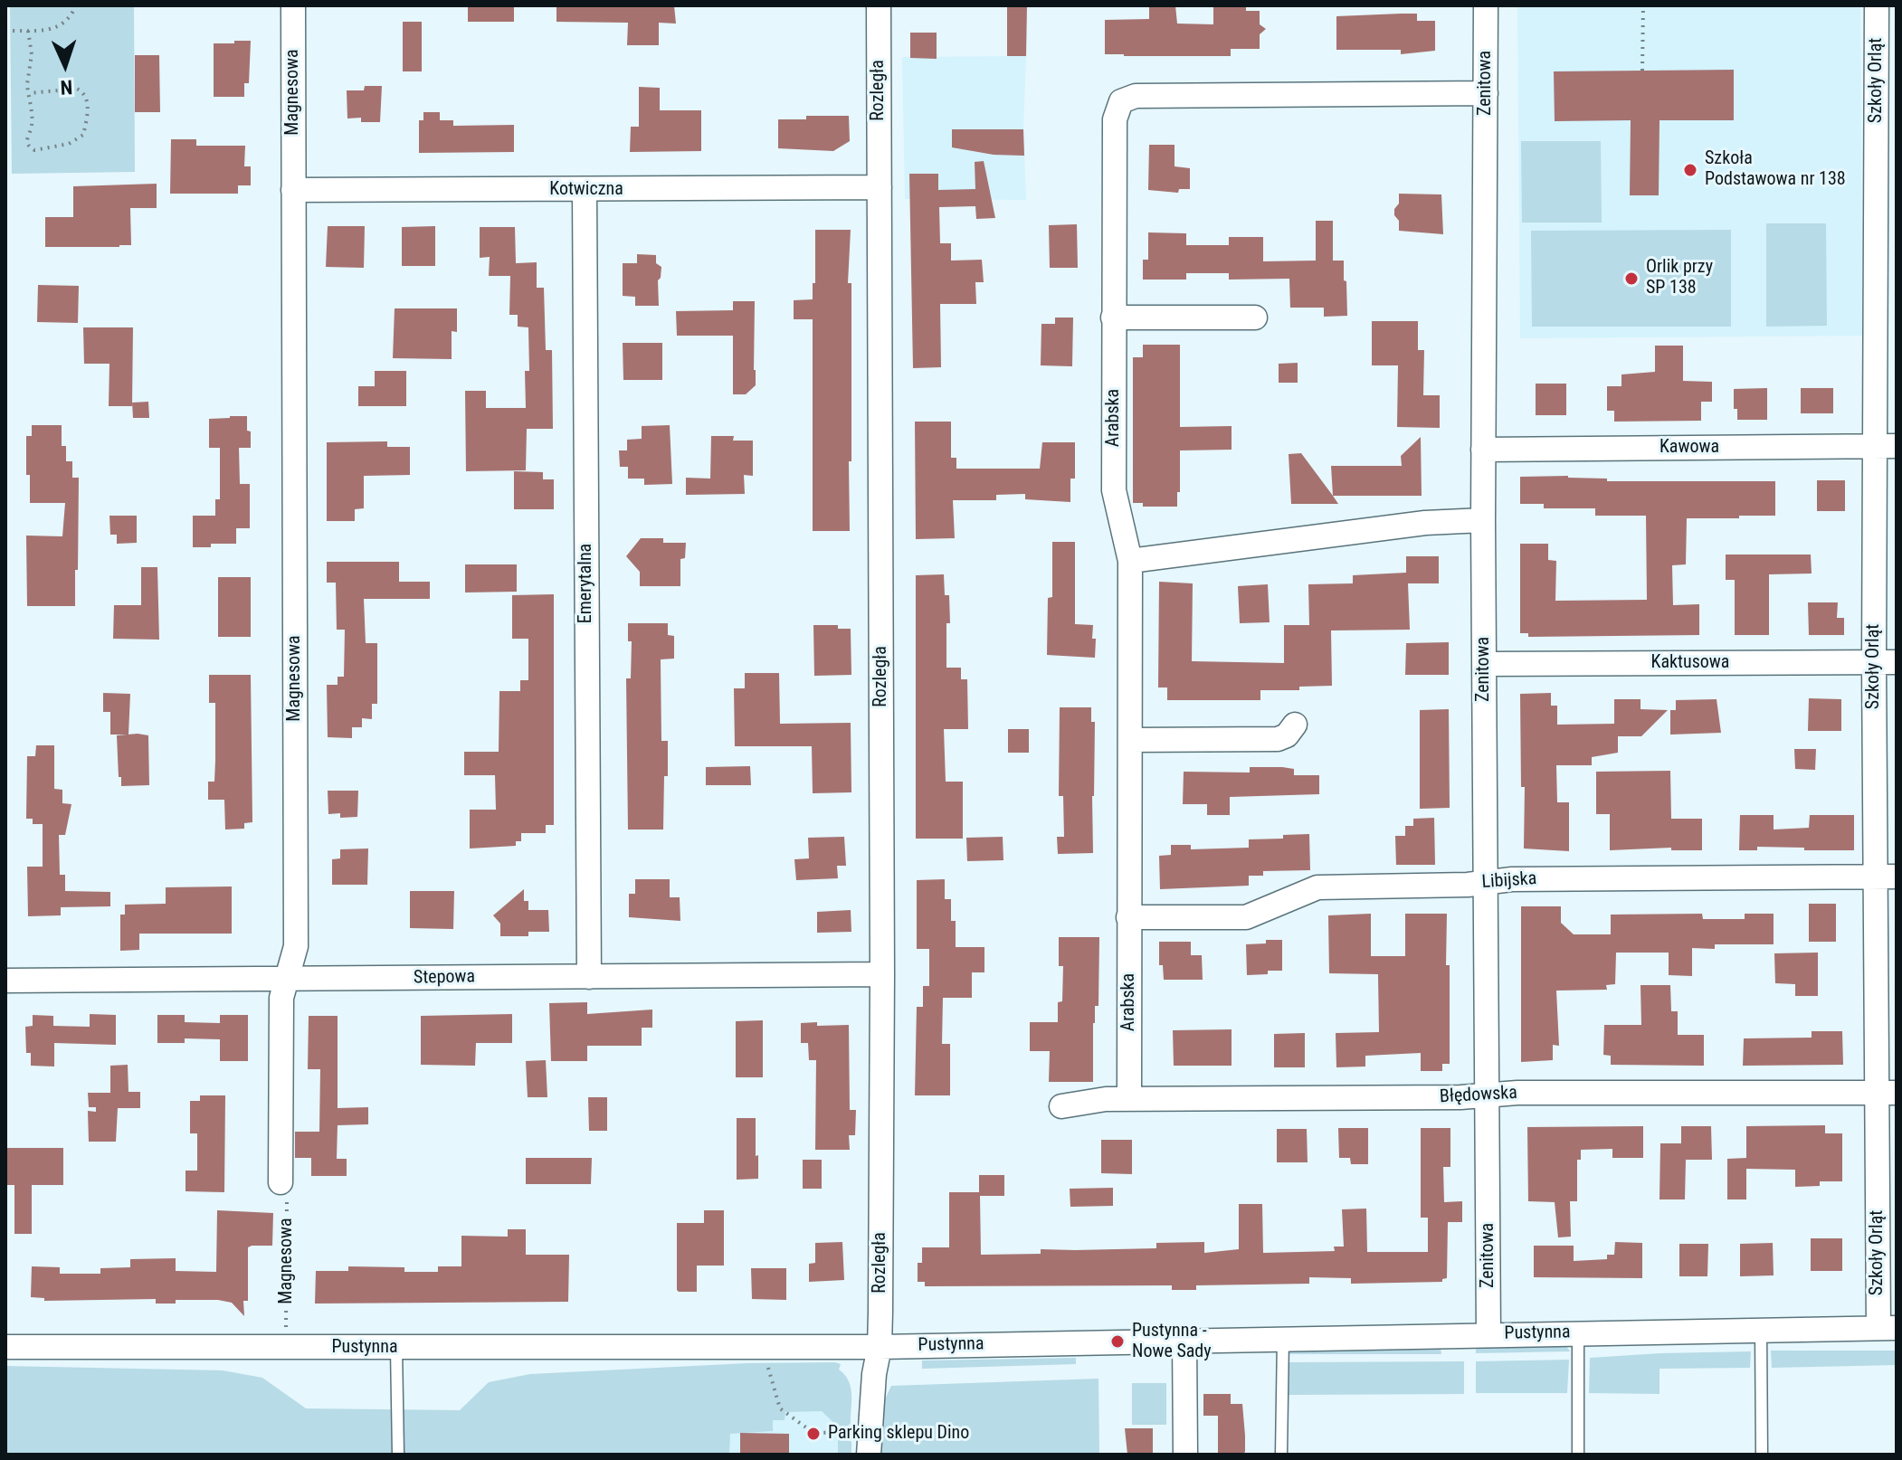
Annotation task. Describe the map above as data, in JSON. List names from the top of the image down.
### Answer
{
  "streets": {
    "street": [
      "Szkoły Orląt",
      "Zenitowa",
      "Rozległa",
      "Magnesowa",
      "Kotwiczna",
      "Arabska",
      "Kawowa",
      "Emerytalna",
      "Kaktusowa",
      "Libijska",
      "Stepowa",
      "Błędowska",
      "Pustynna"
    ]
  },
  "crossings": [
    ["Szkoły Orląt", "Kawowa"],
    ["Szkoły Orląt", "Kaktusowa"],
    ["Szkoły Orląt", "Libijska"],
    ["Szkoły Orląt", "Błędowska"],
    ["Szkoły Orląt", "Pustynna"],
    ["Zenitowa", "Arabska"],
    ["Zenitowa", "Kawowa"],
    ["Zenitowa", "Kaktusowa"],
    ["Zenitowa", "Libijska"],
    ["Zenitowa", "Błędowska"],
    ["Zenitowa", "Pustynna"],
    ["Rozległa", "Kotwiczna"],
    ["Rozległa", "Stepowa"],
    ["Rozległa", "Pustynna"],
    ["Magnesowa", "Kotwiczna"],
    ["Magnesowa", "Stepowa"],
    ["Magnesowa", "Pustynna"],
    ["Kotwiczna", "Emerytalna"],
    ["Arabska", "Libijska"],
    ["Arabska", "Błędowska"],
    ["Emerytalna", "Stepowa"]
  ],
  "places": [
    "Szkoła Podstawowa nr 138",
    "Orlik przy SP 138",
    "Pustynna - Nowe Sady",
    "Parking sklepu Dino"
  ],
  "north": "bottom"
}
